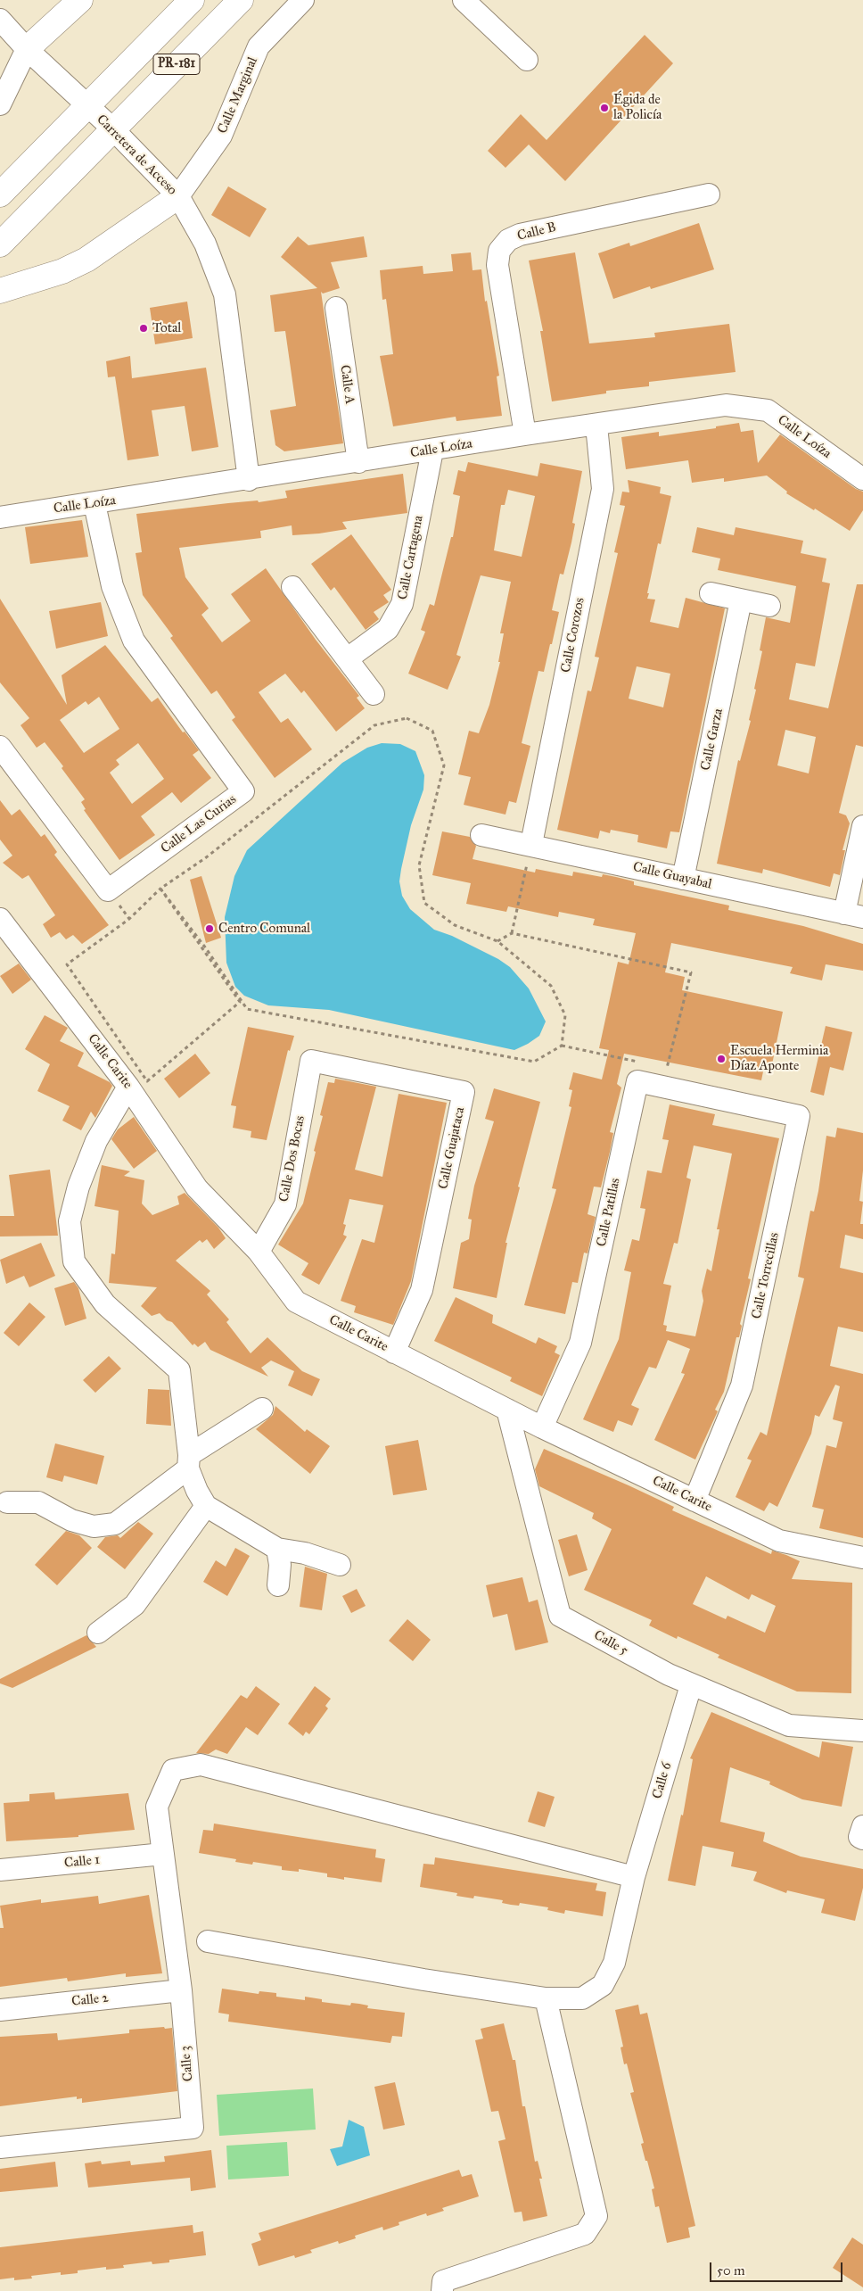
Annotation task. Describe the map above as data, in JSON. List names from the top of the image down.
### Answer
{
  "streets": {
    "main road": ["PR-181"],
    "street": [
      "Calle Marginal",
      "Carretera de Acceso",
      "Calle B",
      "Calle A",
      "Calle Loíza",
      "Calle Cartagena",
      "Calle Corozos",
      "Calle Garza",
      "Calle Las Curias",
      "Calle Guayabal",
      "Calle Carite",
      "Calle Guajataca",
      "Calle Dos Bocas",
      "Calle Patillas",
      "Calle Torrecillas",
      "Calle 5",
      "Calle 6",
      "Calle 1",
      "Calle 2",
      "Calle 3"
    ]
  },
  "crossings": [
    ["PR-181", "Carretera de Acceso"],
    ["Calle Marginal", "Carretera de Acceso"],
    ["Carretera de Acceso", "Calle Loíza"],
    ["Calle B", "Calle Loíza"],
    ["Calle A", "Calle Loíza"],
    ["Calle Loíza", "Calle Cartagena"],
    ["Calle Loíza", "Calle Corozos"],
    ["Calle Loíza", "Calle Las Curias"],
    ["Calle Corozos", "Calle Guayabal"],
    ["Calle Garza", "Calle Guayabal"],
    ["Calle Carite", "Calle Guajataca"],
    ["Calle Carite", "Calle Dos Bocas"],
    ["Calle Carite", "Calle Patillas"],
    ["Calle Carite", "Calle Torrecillas"],
    ["Calle Carite", "Calle 5"],
    ["Calle Guajataca", "Calle Dos Bocas"],
    ["Calle Patillas", "Calle Torrecillas"],
    ["Calle 5", "Calle 6"],
    ["Calle 6", "Calle 3"],
    ["Calle 1", "Calle 3"],
    ["Calle 2", "Calle 3"]
  ],
  "places": [
    "Égida de la Policía",
    "Total",
    "Centro Comunal",
    "Escuela Herminia Díaz Aponte"
  ],
  "scale_bar": "50 m"
}
